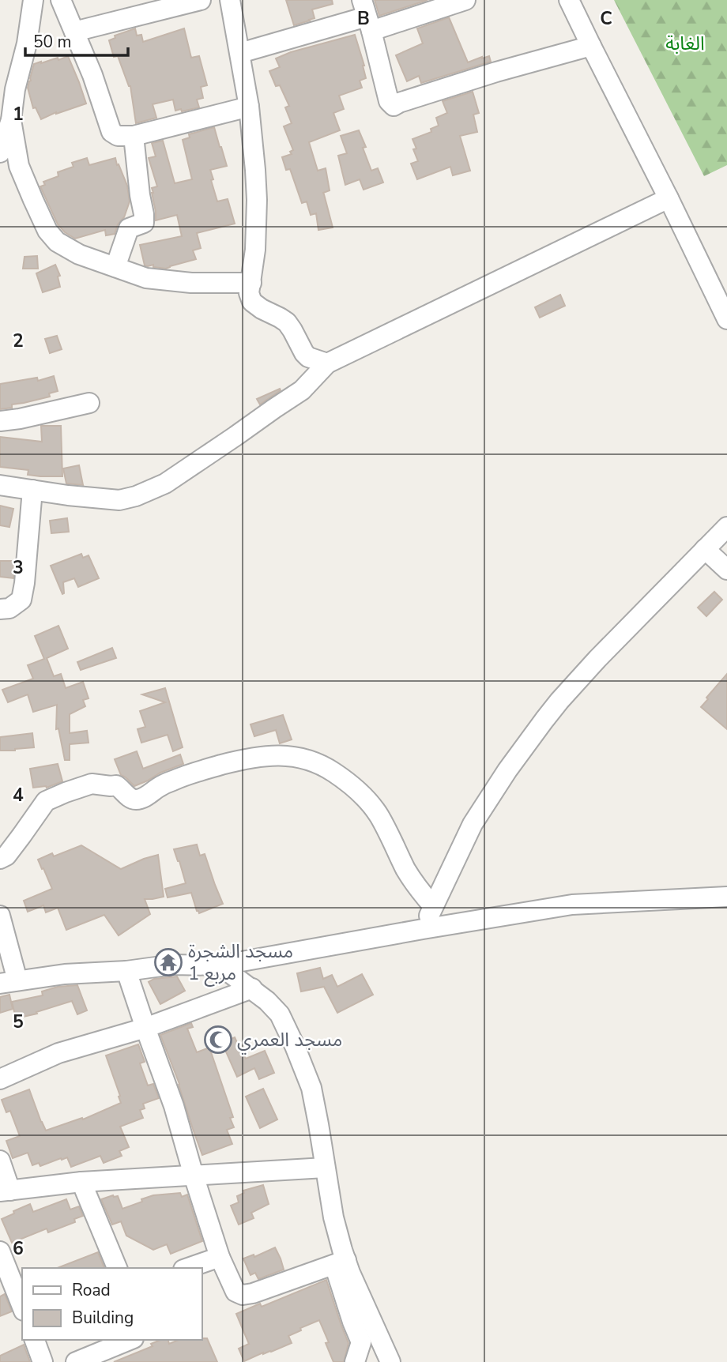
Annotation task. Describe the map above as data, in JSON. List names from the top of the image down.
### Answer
{
  "parks": ["الغابة"],
  "places": {
    "temple": ["مسجد الشجرة مربع 1"],
    "mosque": ["مسجد العمري"]
  },
  "legend": ["Road", "Building"],
  "scale_bar": "50 m",
  "grid": {
    "columns": ["B", "C"],
    "rows": [
      "1",
      "2",
      "3",
      "4",
      "5",
      "6"
    ]
  }
}
